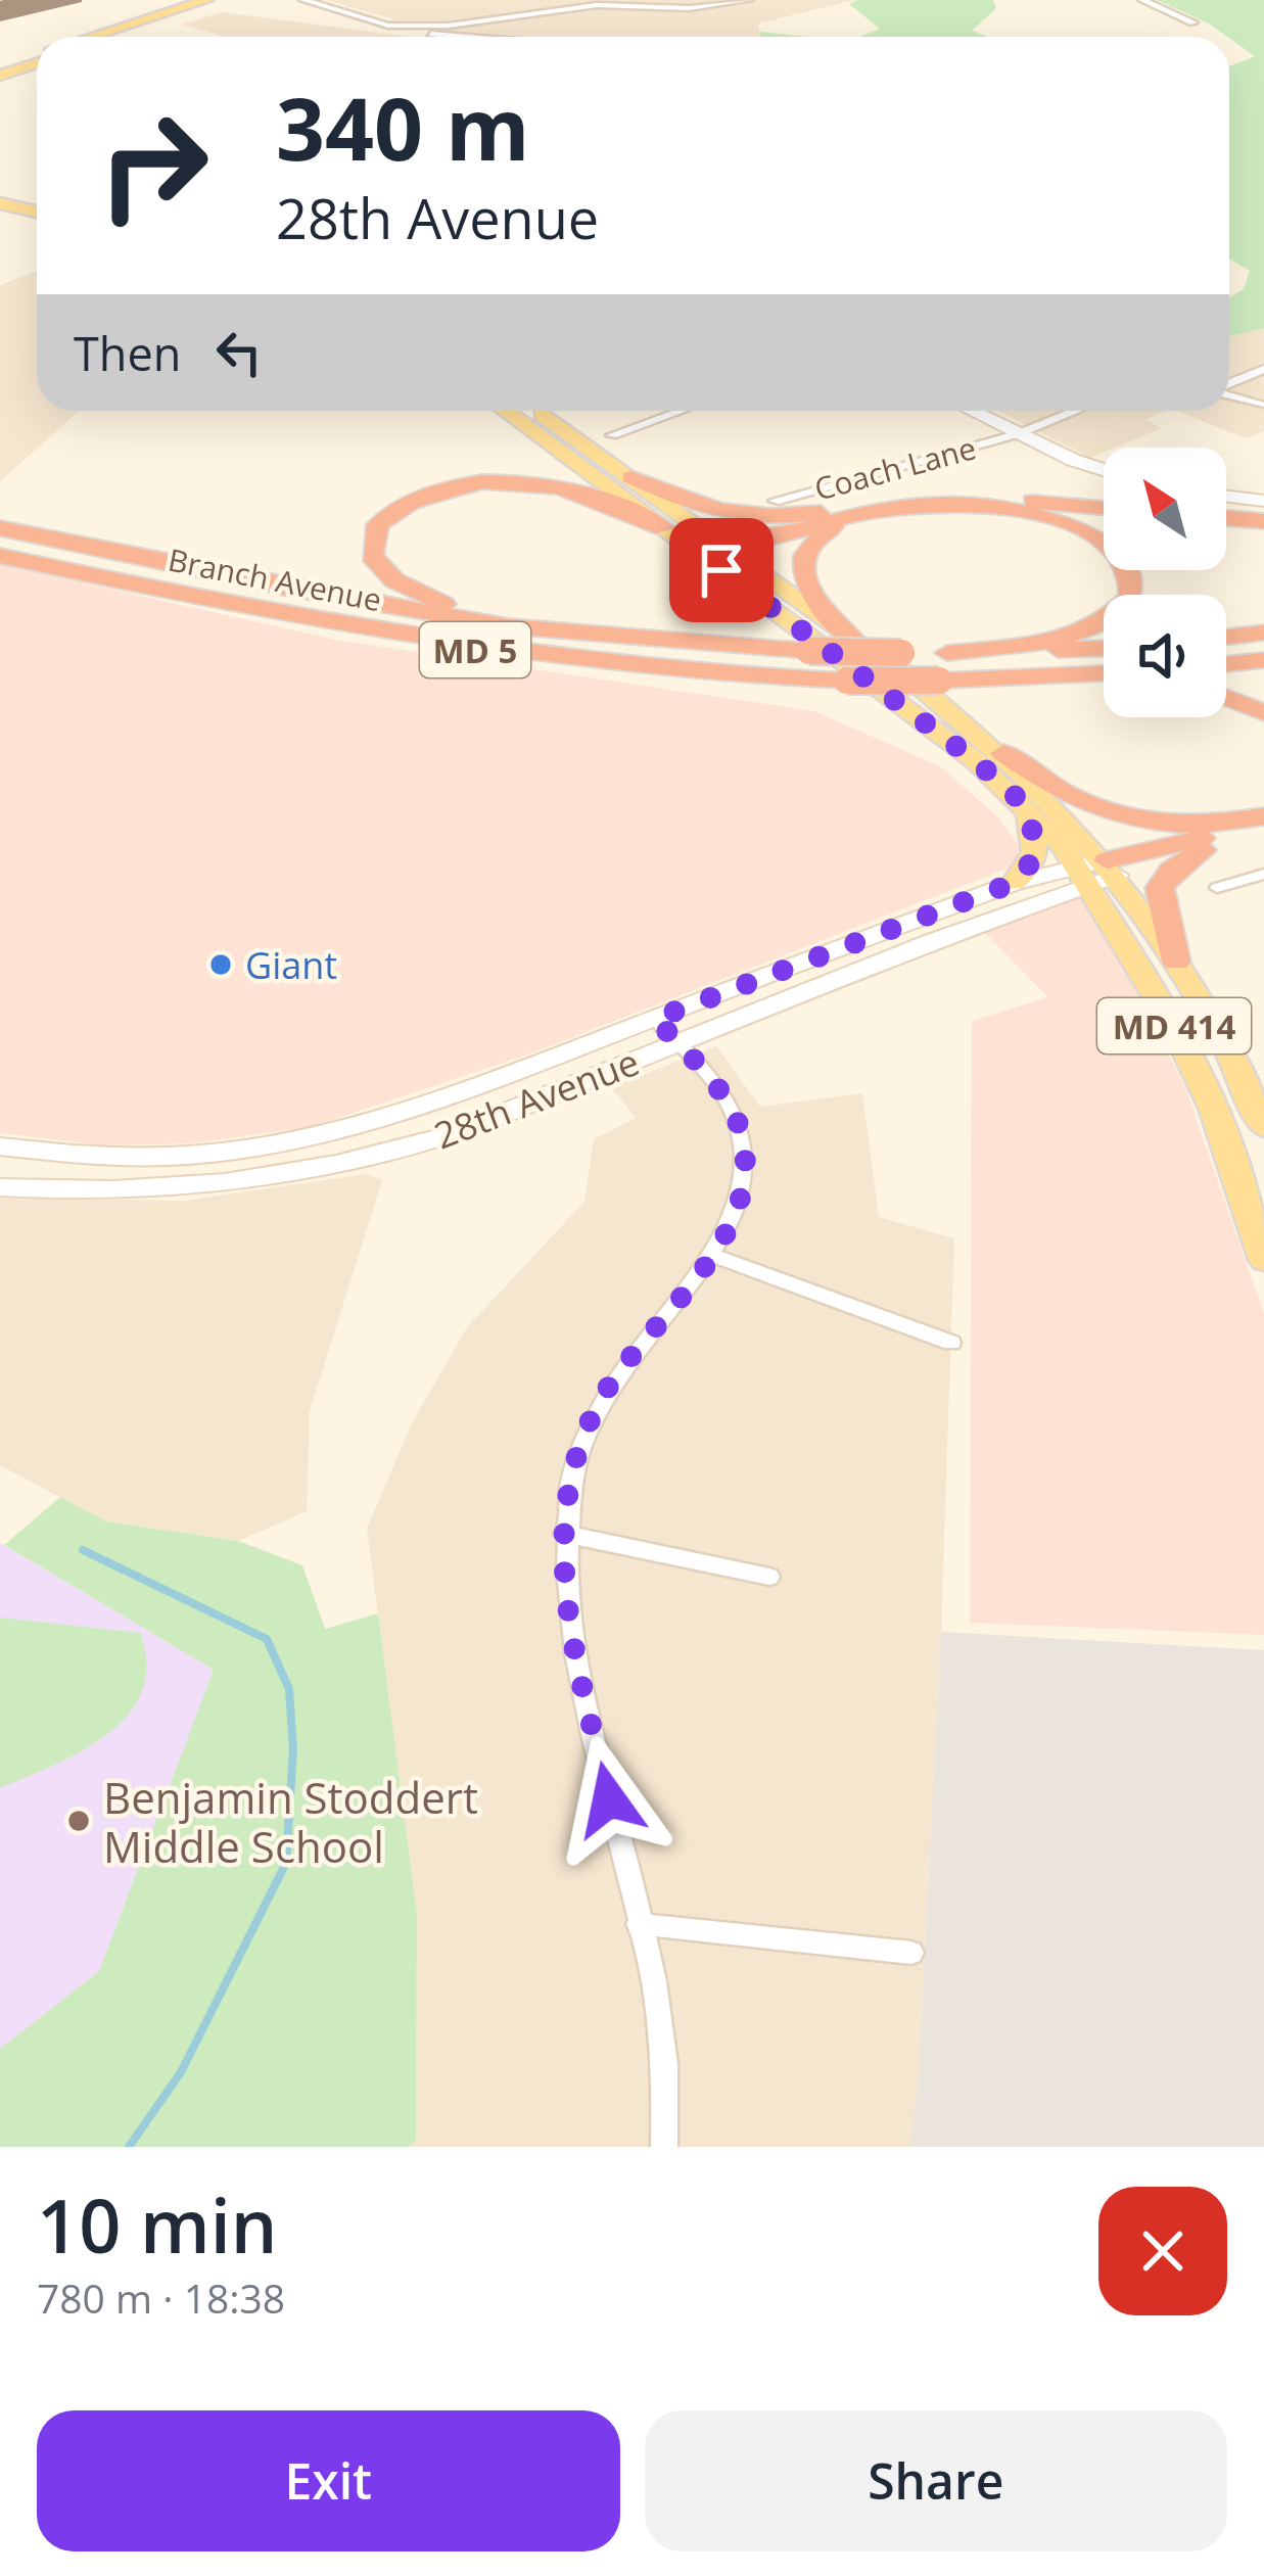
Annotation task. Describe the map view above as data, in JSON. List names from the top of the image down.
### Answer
{
  "streets": {
    "highway": ["Branch Avenue", "MD 5"],
    "main road": ["MD 414"],
    "street": ["Coach Lane", "28th Avenue"]
  },
  "crossings": [
    ["MD 414", "28th Avenue"]
  ],
  "places": ["Giant", "Benjamin Stoddert Middle School"],
  "north": "top left",
  "page": {
    "turn": ["340 m", "28th Avenue"],
    "then": "Then",
    "heading": ["10 min", "780 m · 18:38"],
    "buttons": ["Exit", "Share"]
  }
}
